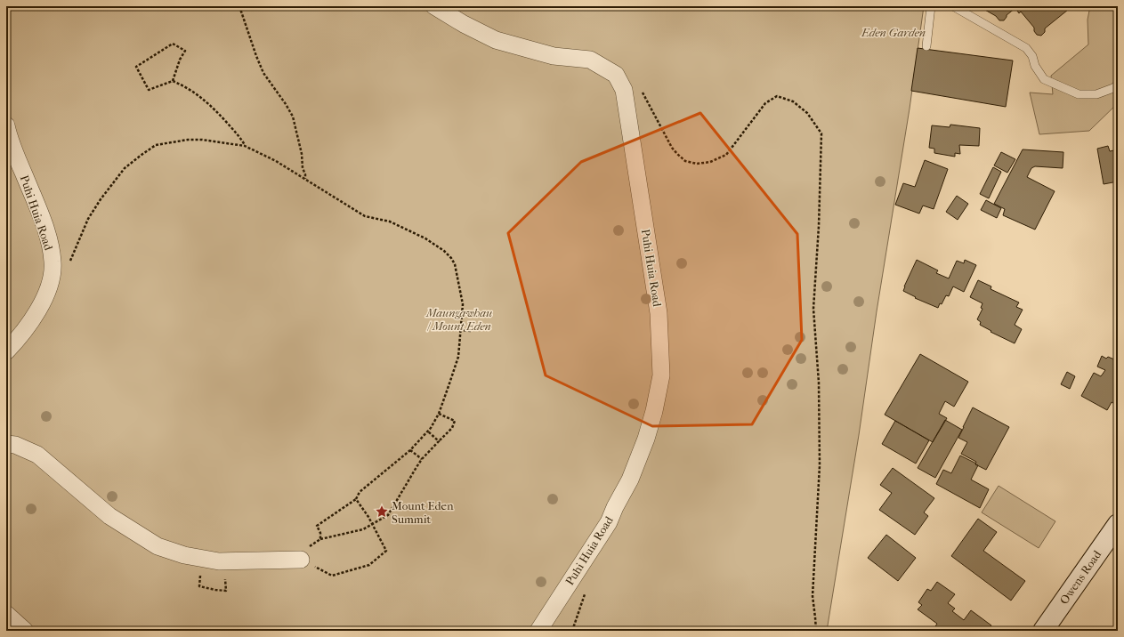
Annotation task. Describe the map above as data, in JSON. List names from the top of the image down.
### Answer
{
  "streets": {
    "main road": ["Owens Road"],
    "street": ["Puhi Huia Road"]
  },
  "parks": ["Eden Garden", "Maungawhau / Mount Eden"],
  "places": {
    "place": ["Mount Eden Summit"]
  }
}
